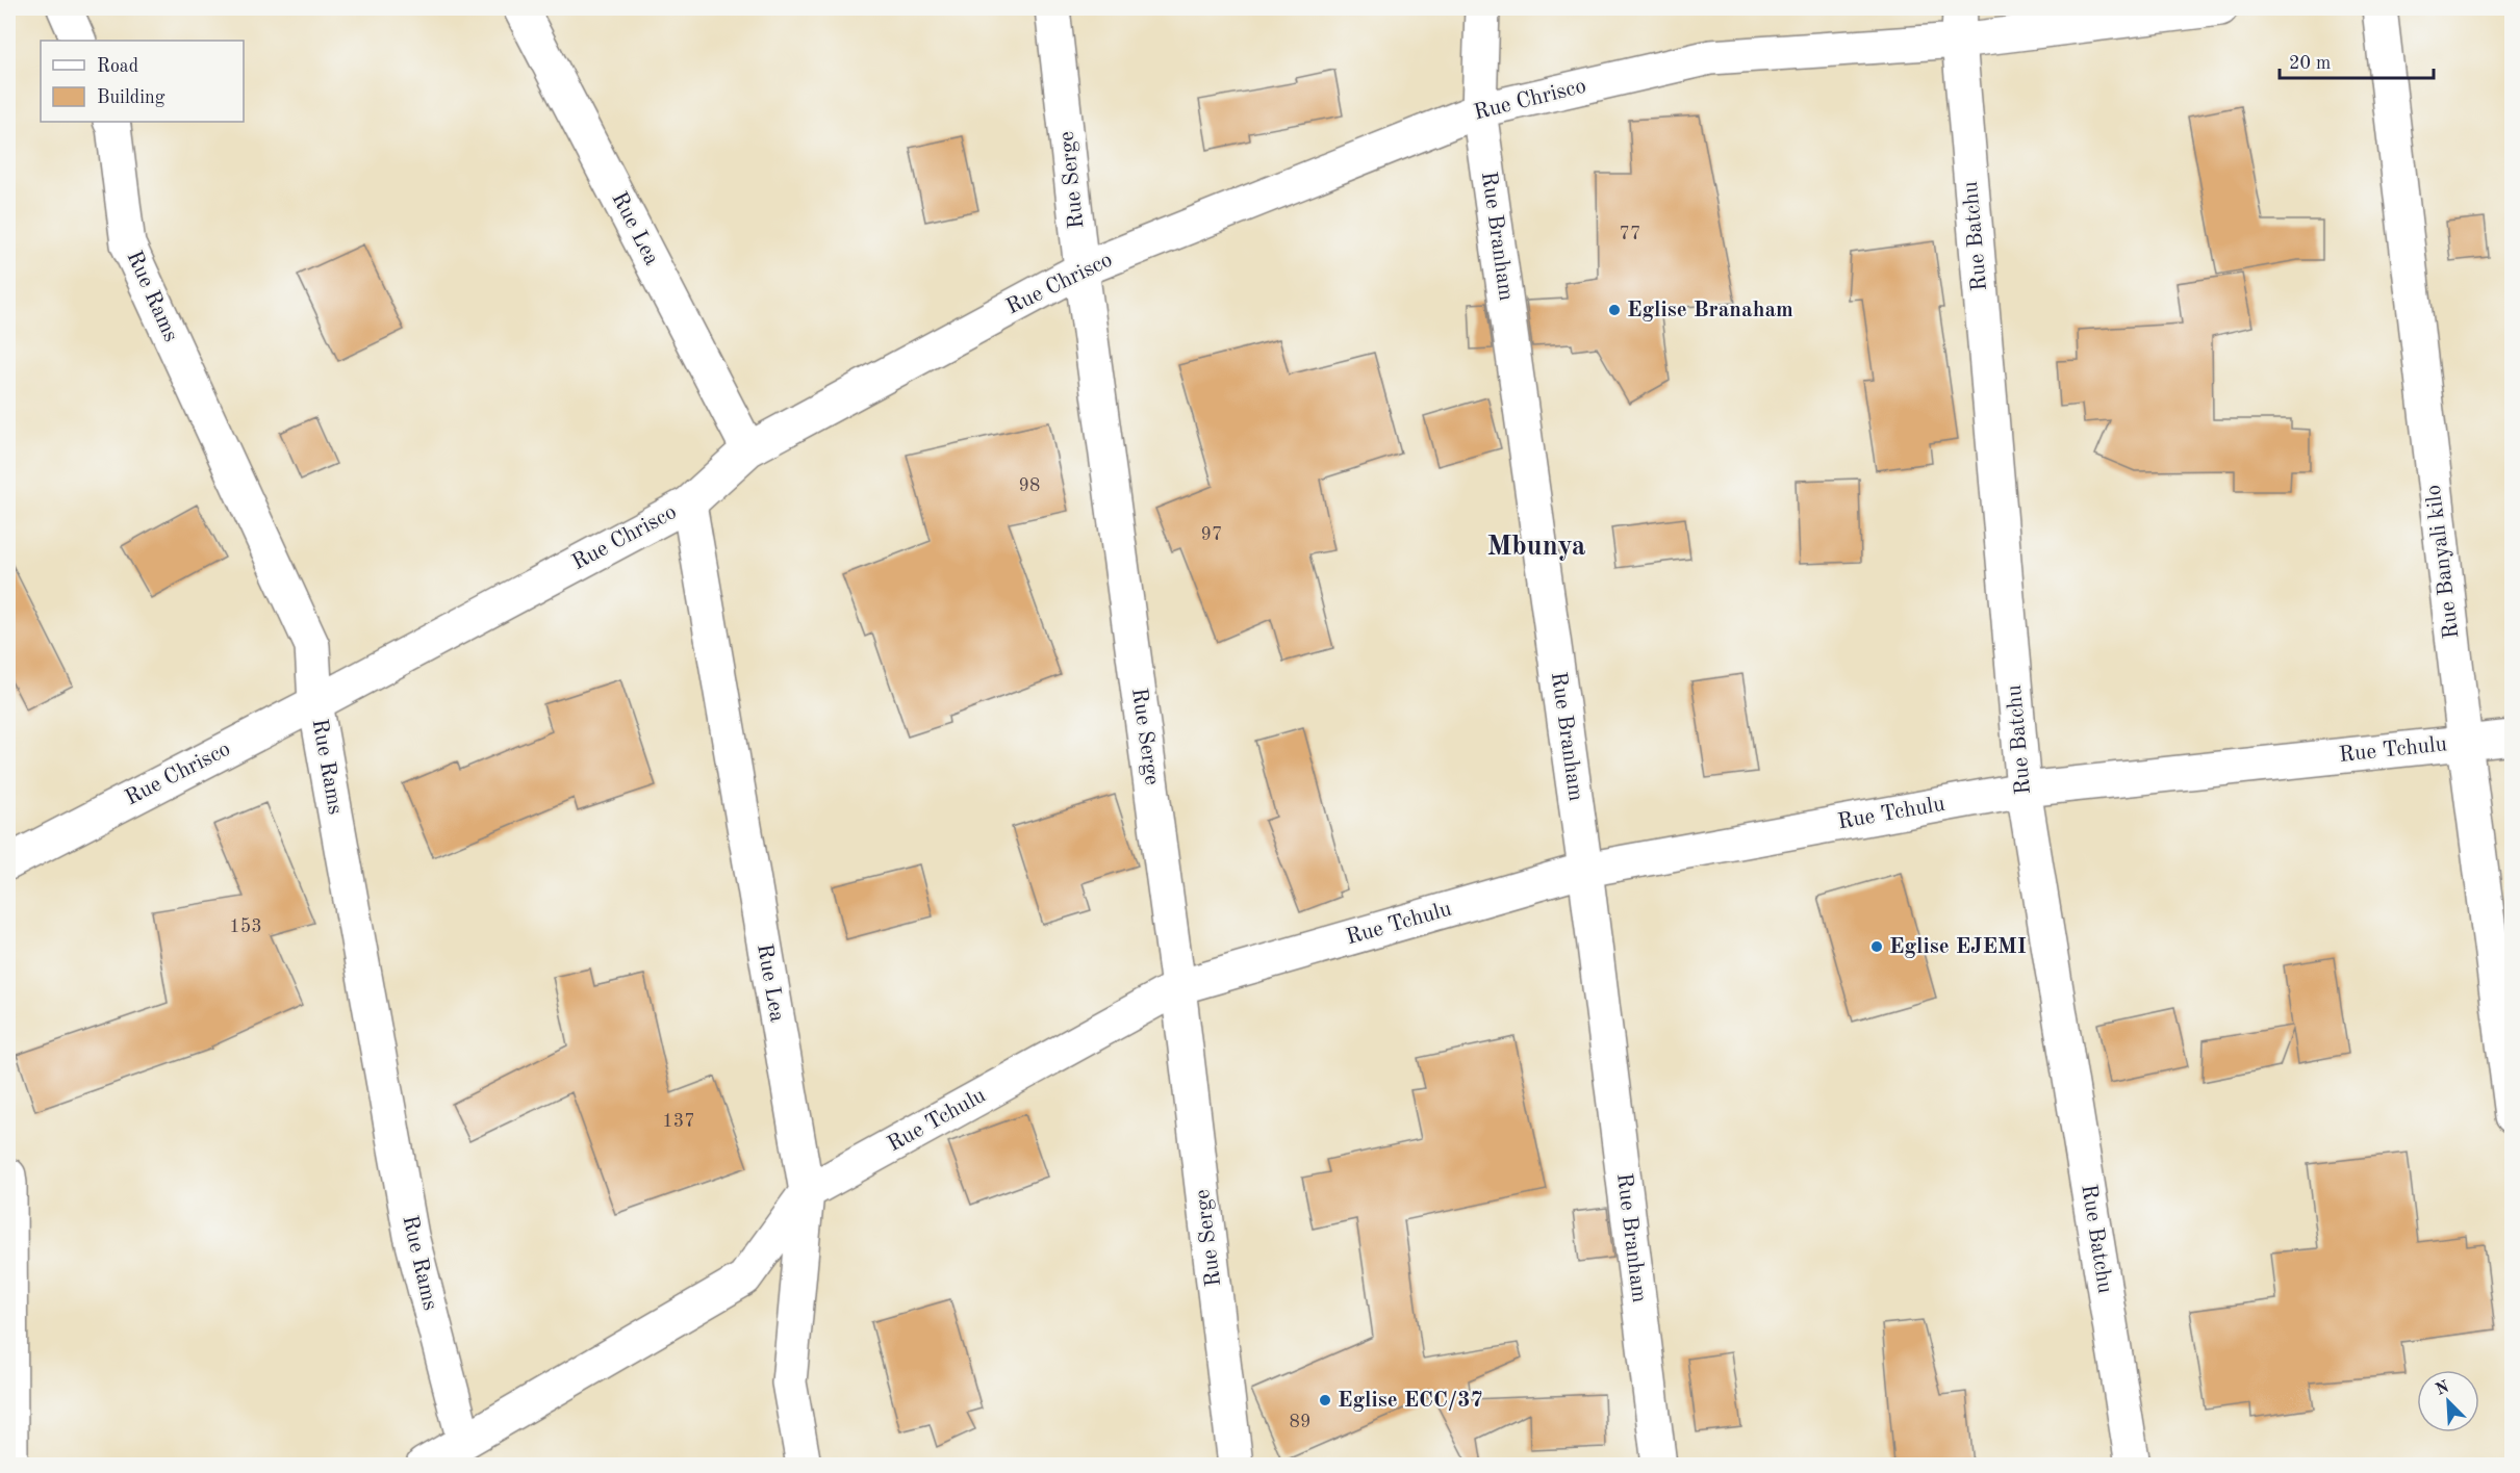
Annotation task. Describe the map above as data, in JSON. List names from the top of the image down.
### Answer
{
  "streets": {
    "street": [
      "Rue Chrisco",
      "Rue Serge",
      "Rue Lea",
      "Rue Branham",
      "Rue Batchu",
      "Rue Rams",
      "Rue Banyali kilo",
      "Rue Tchulu"
    ]
  },
  "crossings": [
    ["Rue Chrisco", "Rue Serge"],
    ["Rue Chrisco", "Rue Lea"],
    ["Rue Chrisco", "Rue Branham"],
    ["Rue Chrisco", "Rue Batchu"],
    ["Rue Chrisco", "Rue Rams"],
    ["Rue Serge", "Rue Tchulu"],
    ["Rue Lea", "Rue Tchulu"],
    ["Rue Branham", "Rue Tchulu"],
    ["Rue Batchu", "Rue Tchulu"],
    ["Rue Rams", "Rue Tchulu"],
    ["Rue Banyali kilo", "Rue Tchulu"]
  ],
  "districts": ["Mbunya"],
  "places": ["Eglise Branaham", "Eglise EJEMI", "Eglise ECC/37"],
  "house_numbers": [
    "77",
    "98",
    "97",
    "153",
    "137",
    "89"
  ],
  "legend": ["Road", "Building"],
  "scale_bar": "20 m",
  "north": "top left"
}
